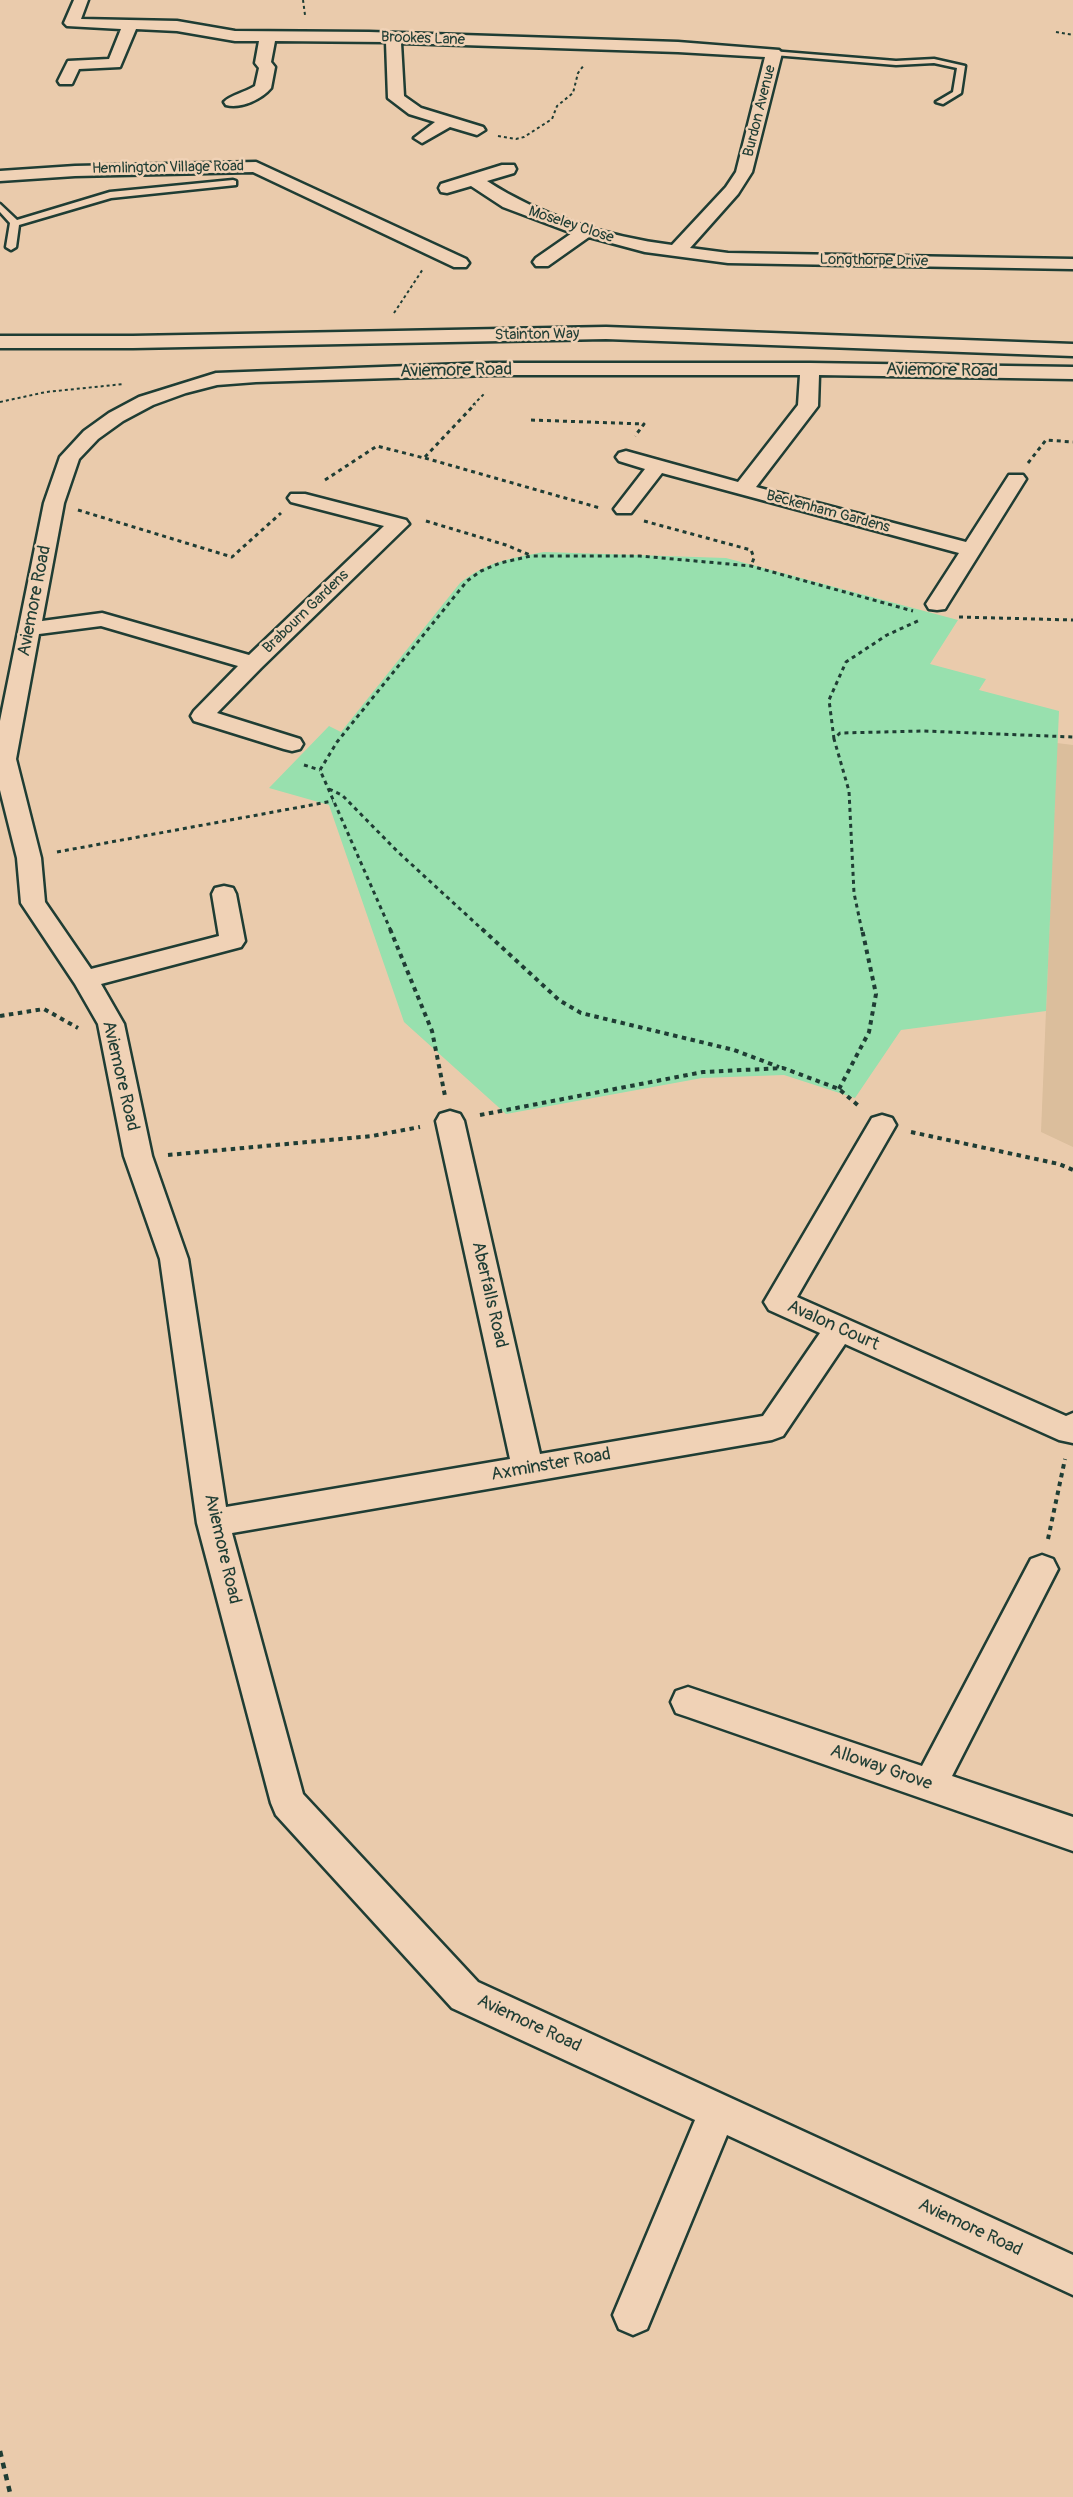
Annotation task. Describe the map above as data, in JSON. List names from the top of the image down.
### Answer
{
  "streets": {
    "street": [
      "Brookes Lane",
      "Burdon Avenue",
      "Hemlington Village Road",
      "Moseley Close",
      "Longthorpe Drive",
      "Stainton Way",
      "Aviemore Road",
      "Beckenham Gardens",
      "Brabourn Gardens",
      "Aberfalls Road",
      "Avalon Court",
      "Axminster Road",
      "Alloway Grove"
    ]
  },
  "crossings": [
    ["Brookes Lane", "Burdon Avenue"],
    ["Burdon Avenue", "Moseley Close"],
    ["Burdon Avenue", "Longthorpe Drive"],
    ["Moseley Close", "Longthorpe Drive"],
    ["Aviemore Road", "Beckenham Gardens"],
    ["Aviemore Road", "Brabourn Gardens"],
    ["Aviemore Road", "Axminster Road"],
    ["Aberfalls Road", "Axminster Road"],
    ["Avalon Court", "Axminster Road"]
  ]
}
